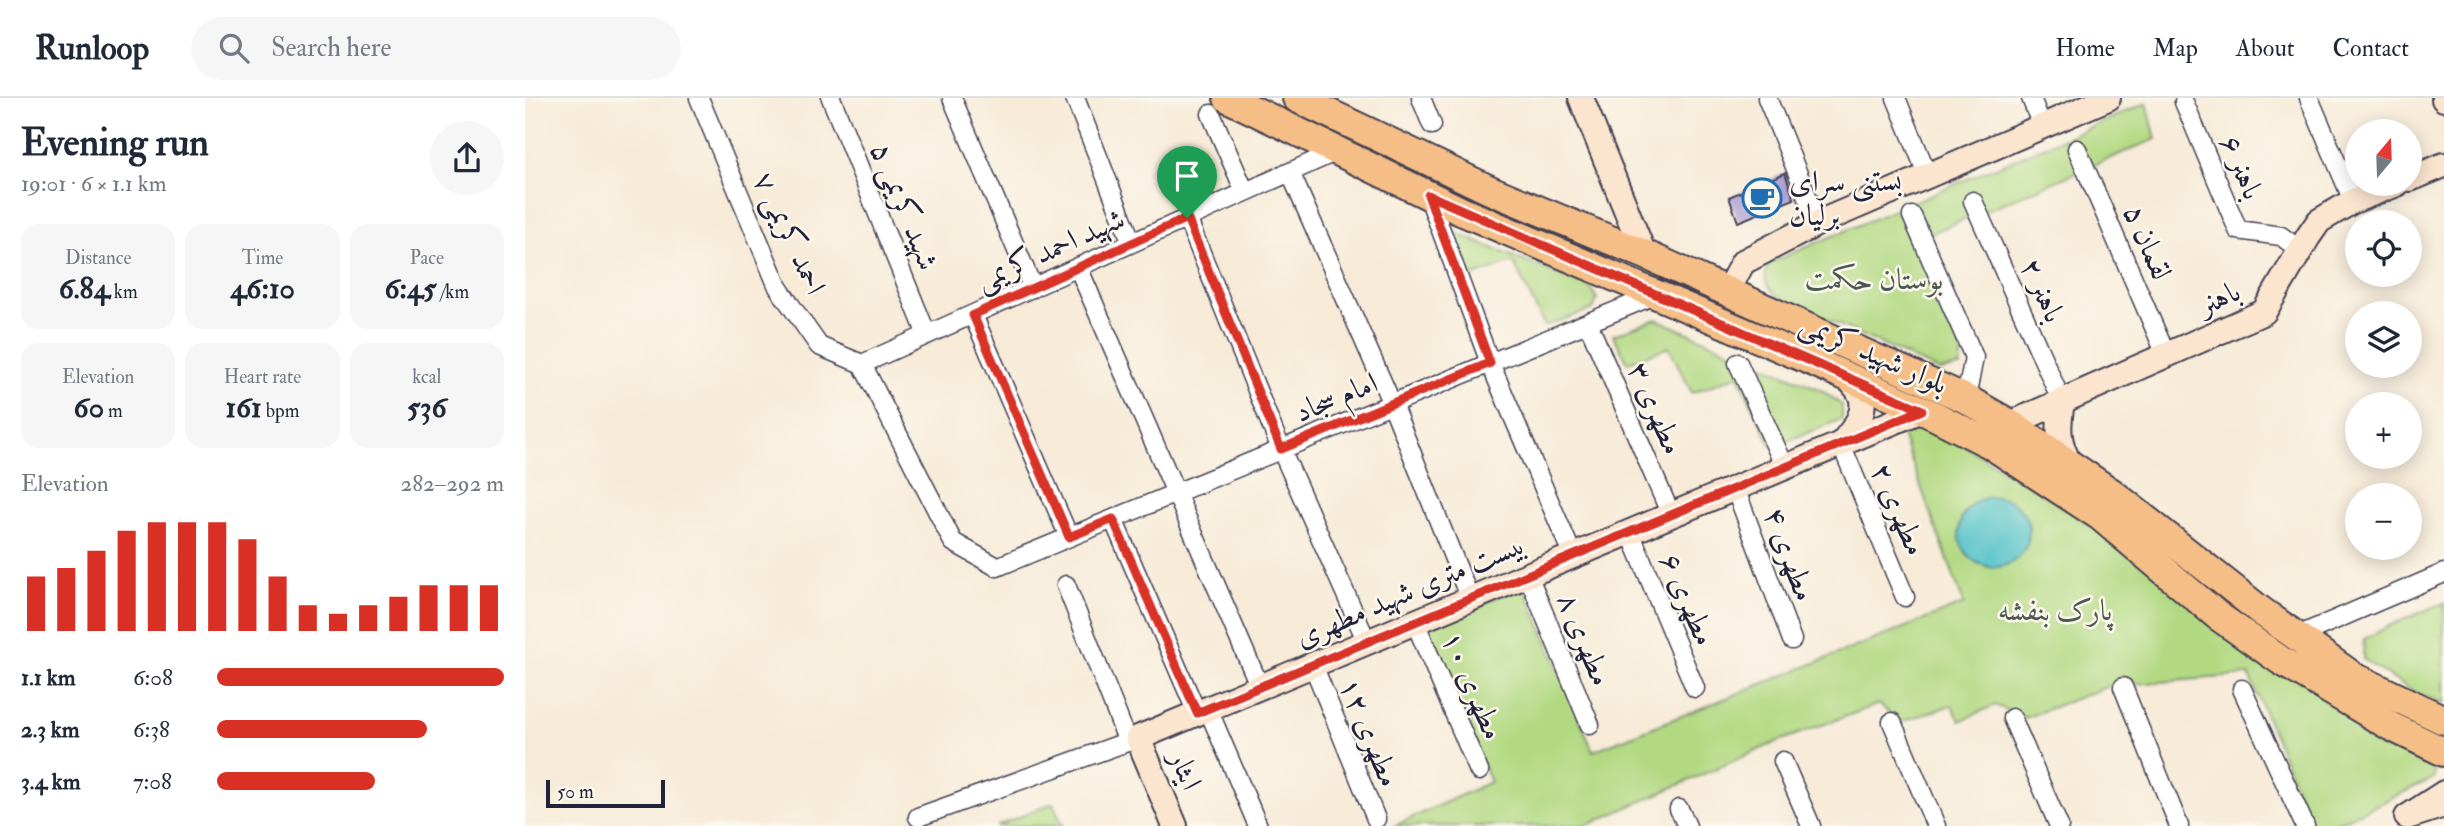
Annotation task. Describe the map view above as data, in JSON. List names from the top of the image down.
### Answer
{
  "streets": {
    "main road": [
      "باهنر",
      "بلوار شهید کریمی",
      "بیست متری شهید مطهری",
      "ایثار"
    ],
    "street": [
      "باهنر ۶",
      "شهید کریمی ۵",
      "احمد کریمی ۷",
      "لقمان ۵",
      "شهید احمد کریمی",
      "باهنر ۲",
      "امام سجاد",
      "مطهری ۳",
      "مطهری ۲",
      "مطهری ۴",
      "مطهری ۶",
      "مطهری ۸",
      "مطهری ۱۰",
      "مطهری ۱۲"
    ]
  },
  "crossings": [
    ["باهنر ۶", "باهنر"],
    ["شهید کریمی ۵", "شهید احمد کریمی"],
    ["احمد کریمی ۷", "شهید احمد کریمی"],
    ["احمد کریمی ۷", "امام سجاد"],
    ["لقمان ۵", "باهنر"],
    ["شهید احمد کریمی", "بلوار شهید کریمی"],
    ["شهید احمد کریمی", "امام سجاد"],
    ["باهنر ۲", "باهنر"],
    ["باهنر", "بلوار شهید کریمی"],
    ["بلوار شهید کریمی", "امام سجاد"],
    ["بلوار شهید کریمی", "بیست متری شهید مطهری"],
    ["امام سجاد", "مطهری ۳"],
    ["مطهری ۳", "بیست متری شهید مطهری"],
    ["مطهری ۲", "بیست متری شهید مطهری"],
    ["مطهری ۴", "بیست متری شهید مطهری"],
    ["بیست متری شهید مطهری", "مطهری ۶"],
    ["بیست متری شهید مطهری", "مطهری ۸"],
    ["بیست متری شهید مطهری", "مطهری ۱۰"],
    ["بیست متری شهید مطهری", "مطهری ۱۲"],
    ["بیست متری شهید مطهری", "ایثار"]
  ],
  "parks": ["بوستان حکمت", "پارک بنفشه"],
  "places": {
    "cafe": ["بستنی سرای برلیان"]
  },
  "scale_bar": "50 m",
  "north": "top",
  "page": {
    "header": "Runloop",
    "search": "Search here",
    "nav": [
      "Home",
      "Map",
      "About",
      "Contact"
    ],
    "heading": ["Evening run", "19:01 · 6 × 1.1 km"],
    "map_buttons": ["+", "−"],
    "stats": [
      ["Distance", "6.84 km"],
      ["Time", "46:10"],
      ["Pace", "6:45 /km"],
      ["Elevation", "60 m"],
      ["Heart rate", "161 bpm"],
      ["kcal", "536"]
    ],
    "chart": ["Elevation", "282–292 m"],
    "list": [
      {
        "name": "1.1 km",
        "note": "6:08"
      },
      {
        "name": "2.3 km",
        "note": "6:38"
      },
      {
        "name": "3.4 km",
        "note": "7:08"
      }
    ],
    "scale": "50 m"
  }
}
